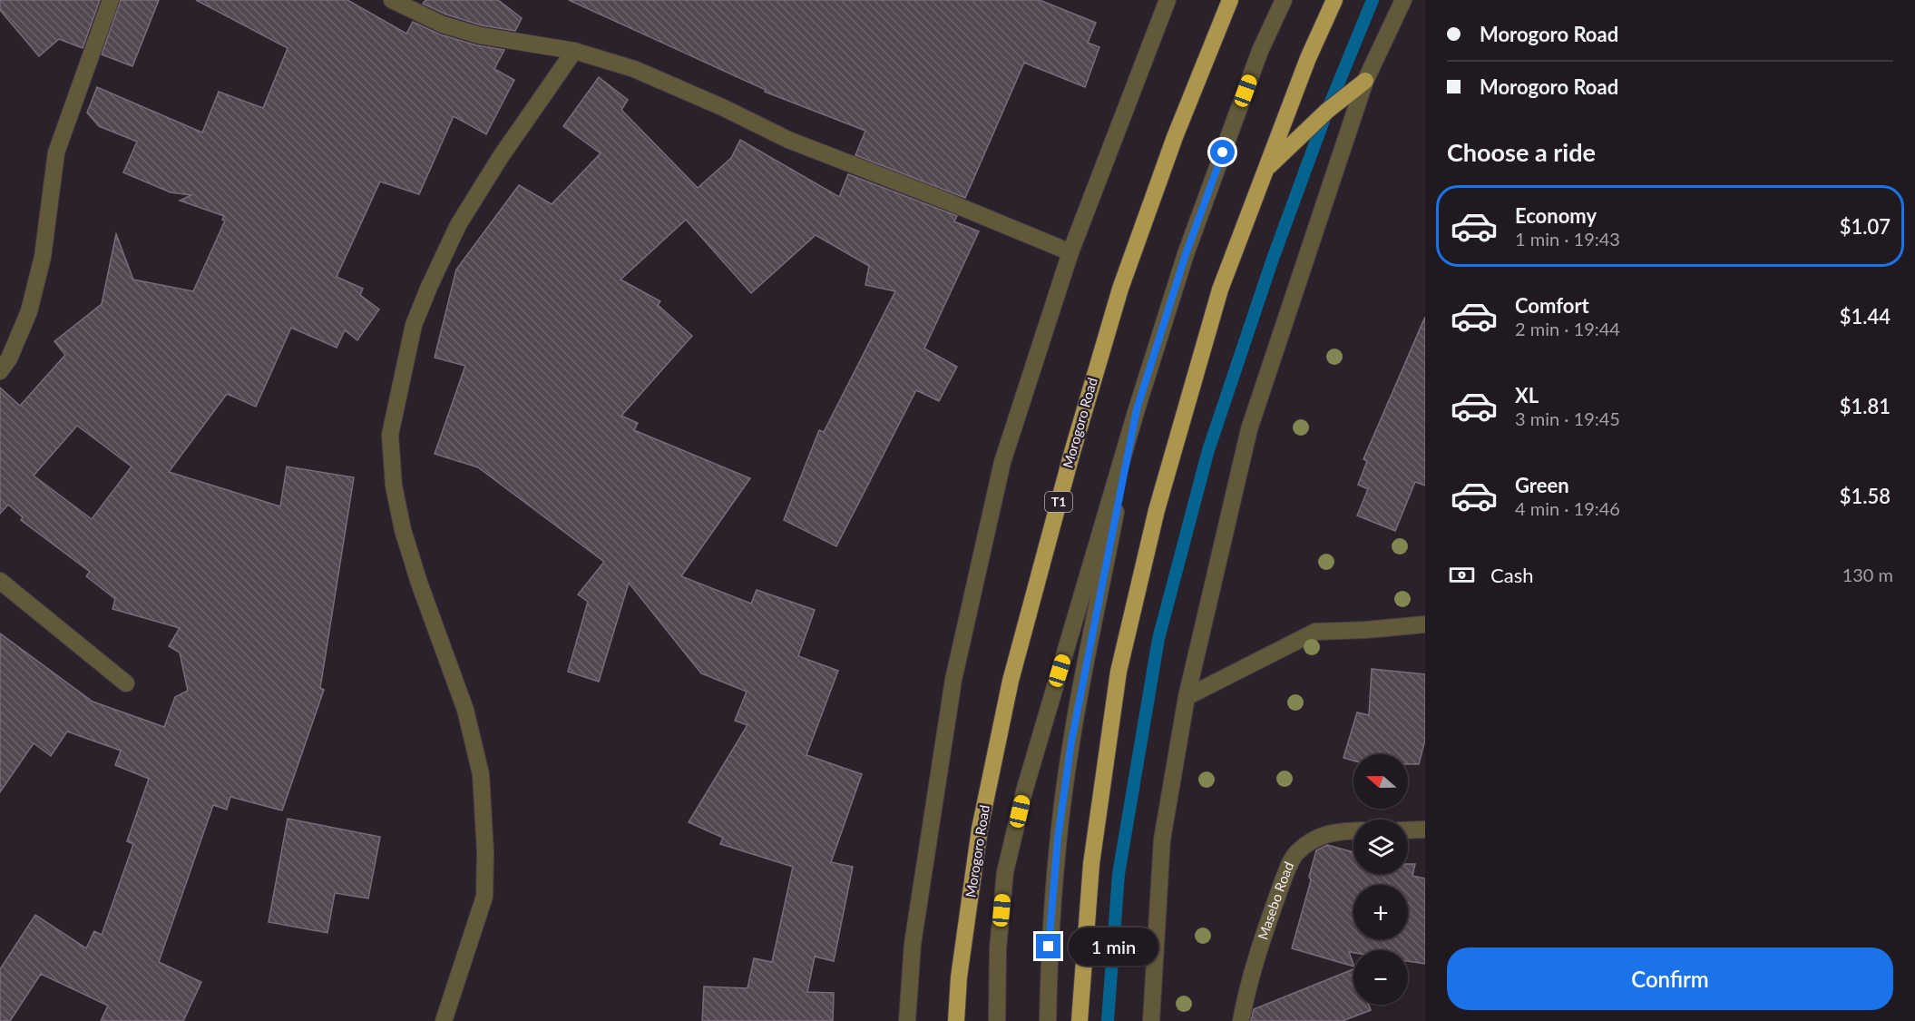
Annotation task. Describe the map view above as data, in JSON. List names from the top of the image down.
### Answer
{
  "streets": {
    "highway": ["Morogoro Road", "T1"],
    "street": ["Masebo Road"]
  },
  "north": "left",
  "page": {
    "banner": ["Morogoro Road", "Morogoro Road"],
    "heading": "Choose a ride",
    "list": [
      {
        "name": "Economy",
        "note": "1 min · 19:43",
        "value": "$1.07"
      },
      {
        "name": "Comfort",
        "note": "2 min · 19:44",
        "value": "$1.44"
      },
      {
        "name": "XL",
        "note": "3 min · 19:45",
        "value": "$1.81"
      },
      {
        "name": "Green",
        "note": "4 min · 19:46",
        "value": "$1.58"
      }
    ],
    "pay": ["Cash", "130 m"],
    "map_buttons": ["+", "−"],
    "bubble": "1 min",
    "buttons": "Confirm"
  }
}
